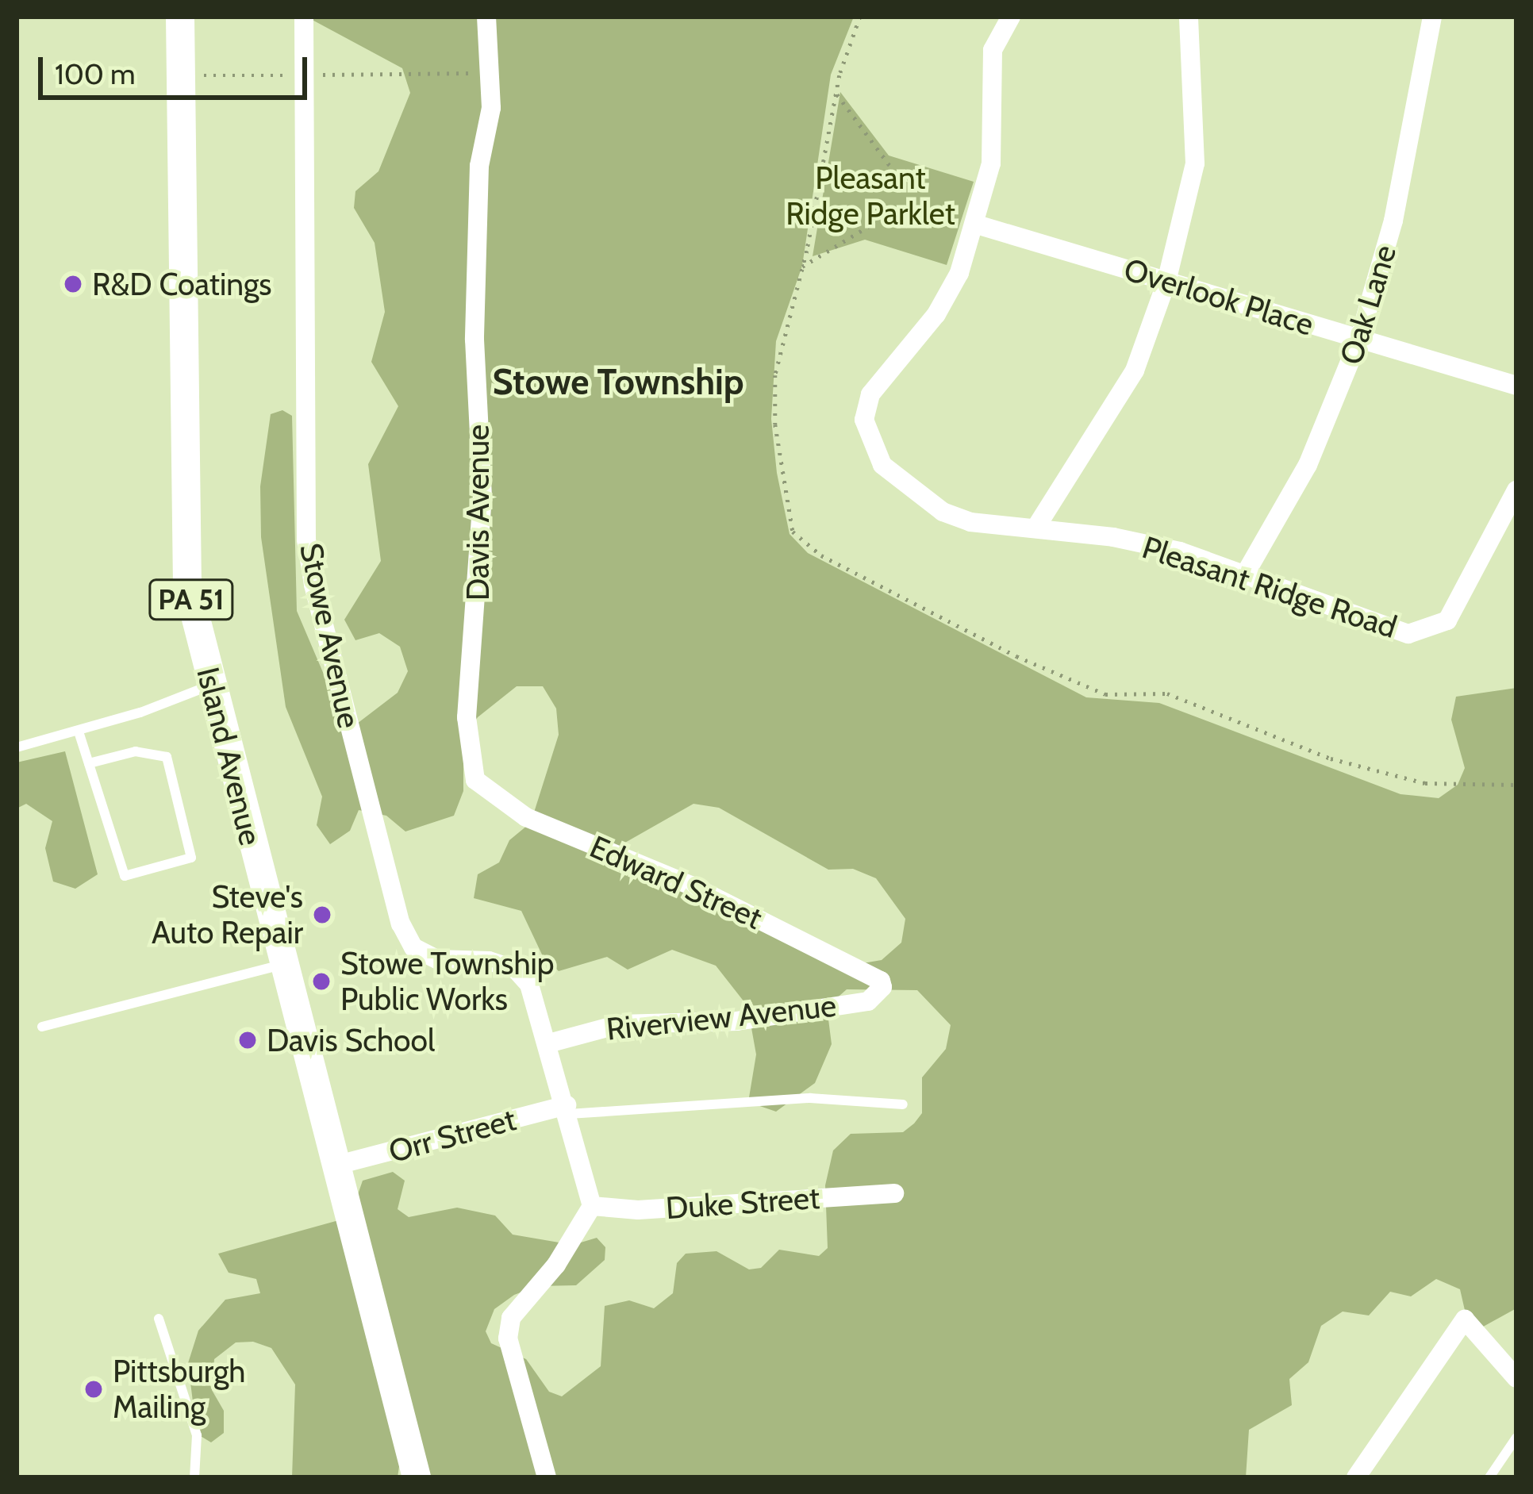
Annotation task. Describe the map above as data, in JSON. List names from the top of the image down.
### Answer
{
  "streets": {
    "main road": ["PA 51", "Island Avenue"],
    "street": [
      "Overlook Place",
      "Oak Lane",
      "Davis Avenue",
      "Pleasant Ridge Road",
      "Stowe Avenue",
      "Edward Street",
      "Riverview Avenue",
      "Orr Street",
      "Duke Street"
    ]
  },
  "crossings": [
    ["Overlook Place", "Oak Lane"],
    ["Overlook Place", "Pleasant Ridge Road"],
    ["Oak Lane", "Pleasant Ridge Road"],
    ["Davis Avenue", "Edward Street"],
    ["Stowe Avenue", "Riverview Avenue"],
    ["Island Avenue", "Orr Street"],
    ["Edward Street", "Riverview Avenue"]
  ],
  "districts": ["Stowe Township"],
  "parks": ["Pleasant Ridge Parklet"],
  "places": [
    "R&D Coatings",
    "Steve's Auto Repair",
    "Stowe Township Public Works",
    "Davis School",
    "Pittsburgh Mailing"
  ],
  "scale_bar": "100 m"
}
